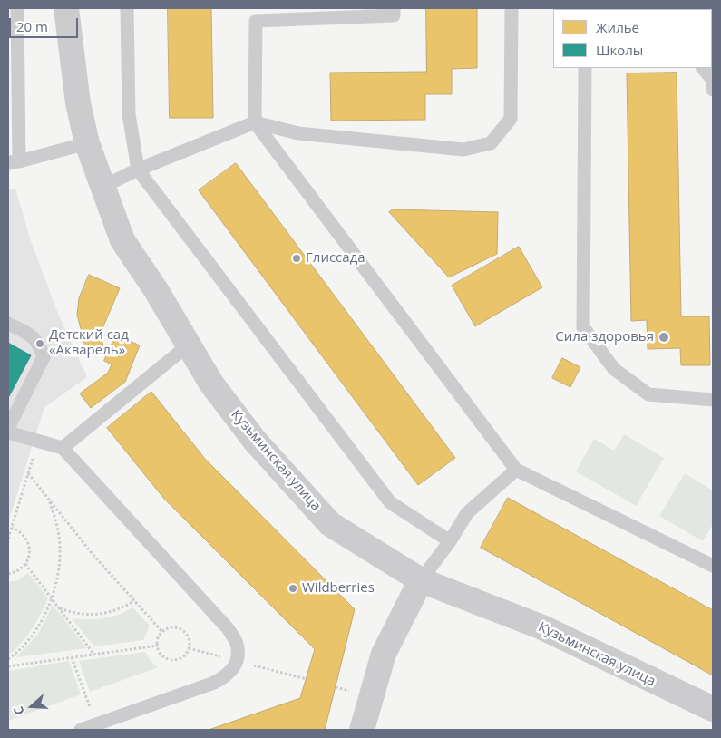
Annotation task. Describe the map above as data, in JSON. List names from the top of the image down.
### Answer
{
  "streets": {
    "street": ["Кузьминская улица"]
  },
  "places": [
    "Глиссада",
    "Сила здоровья",
    "Детский сад «Акварель»",
    "Wildberries"
  ],
  "legend": ["Жильё", "Школы"],
  "scale_bar": "20 m",
  "north": "left"
}
